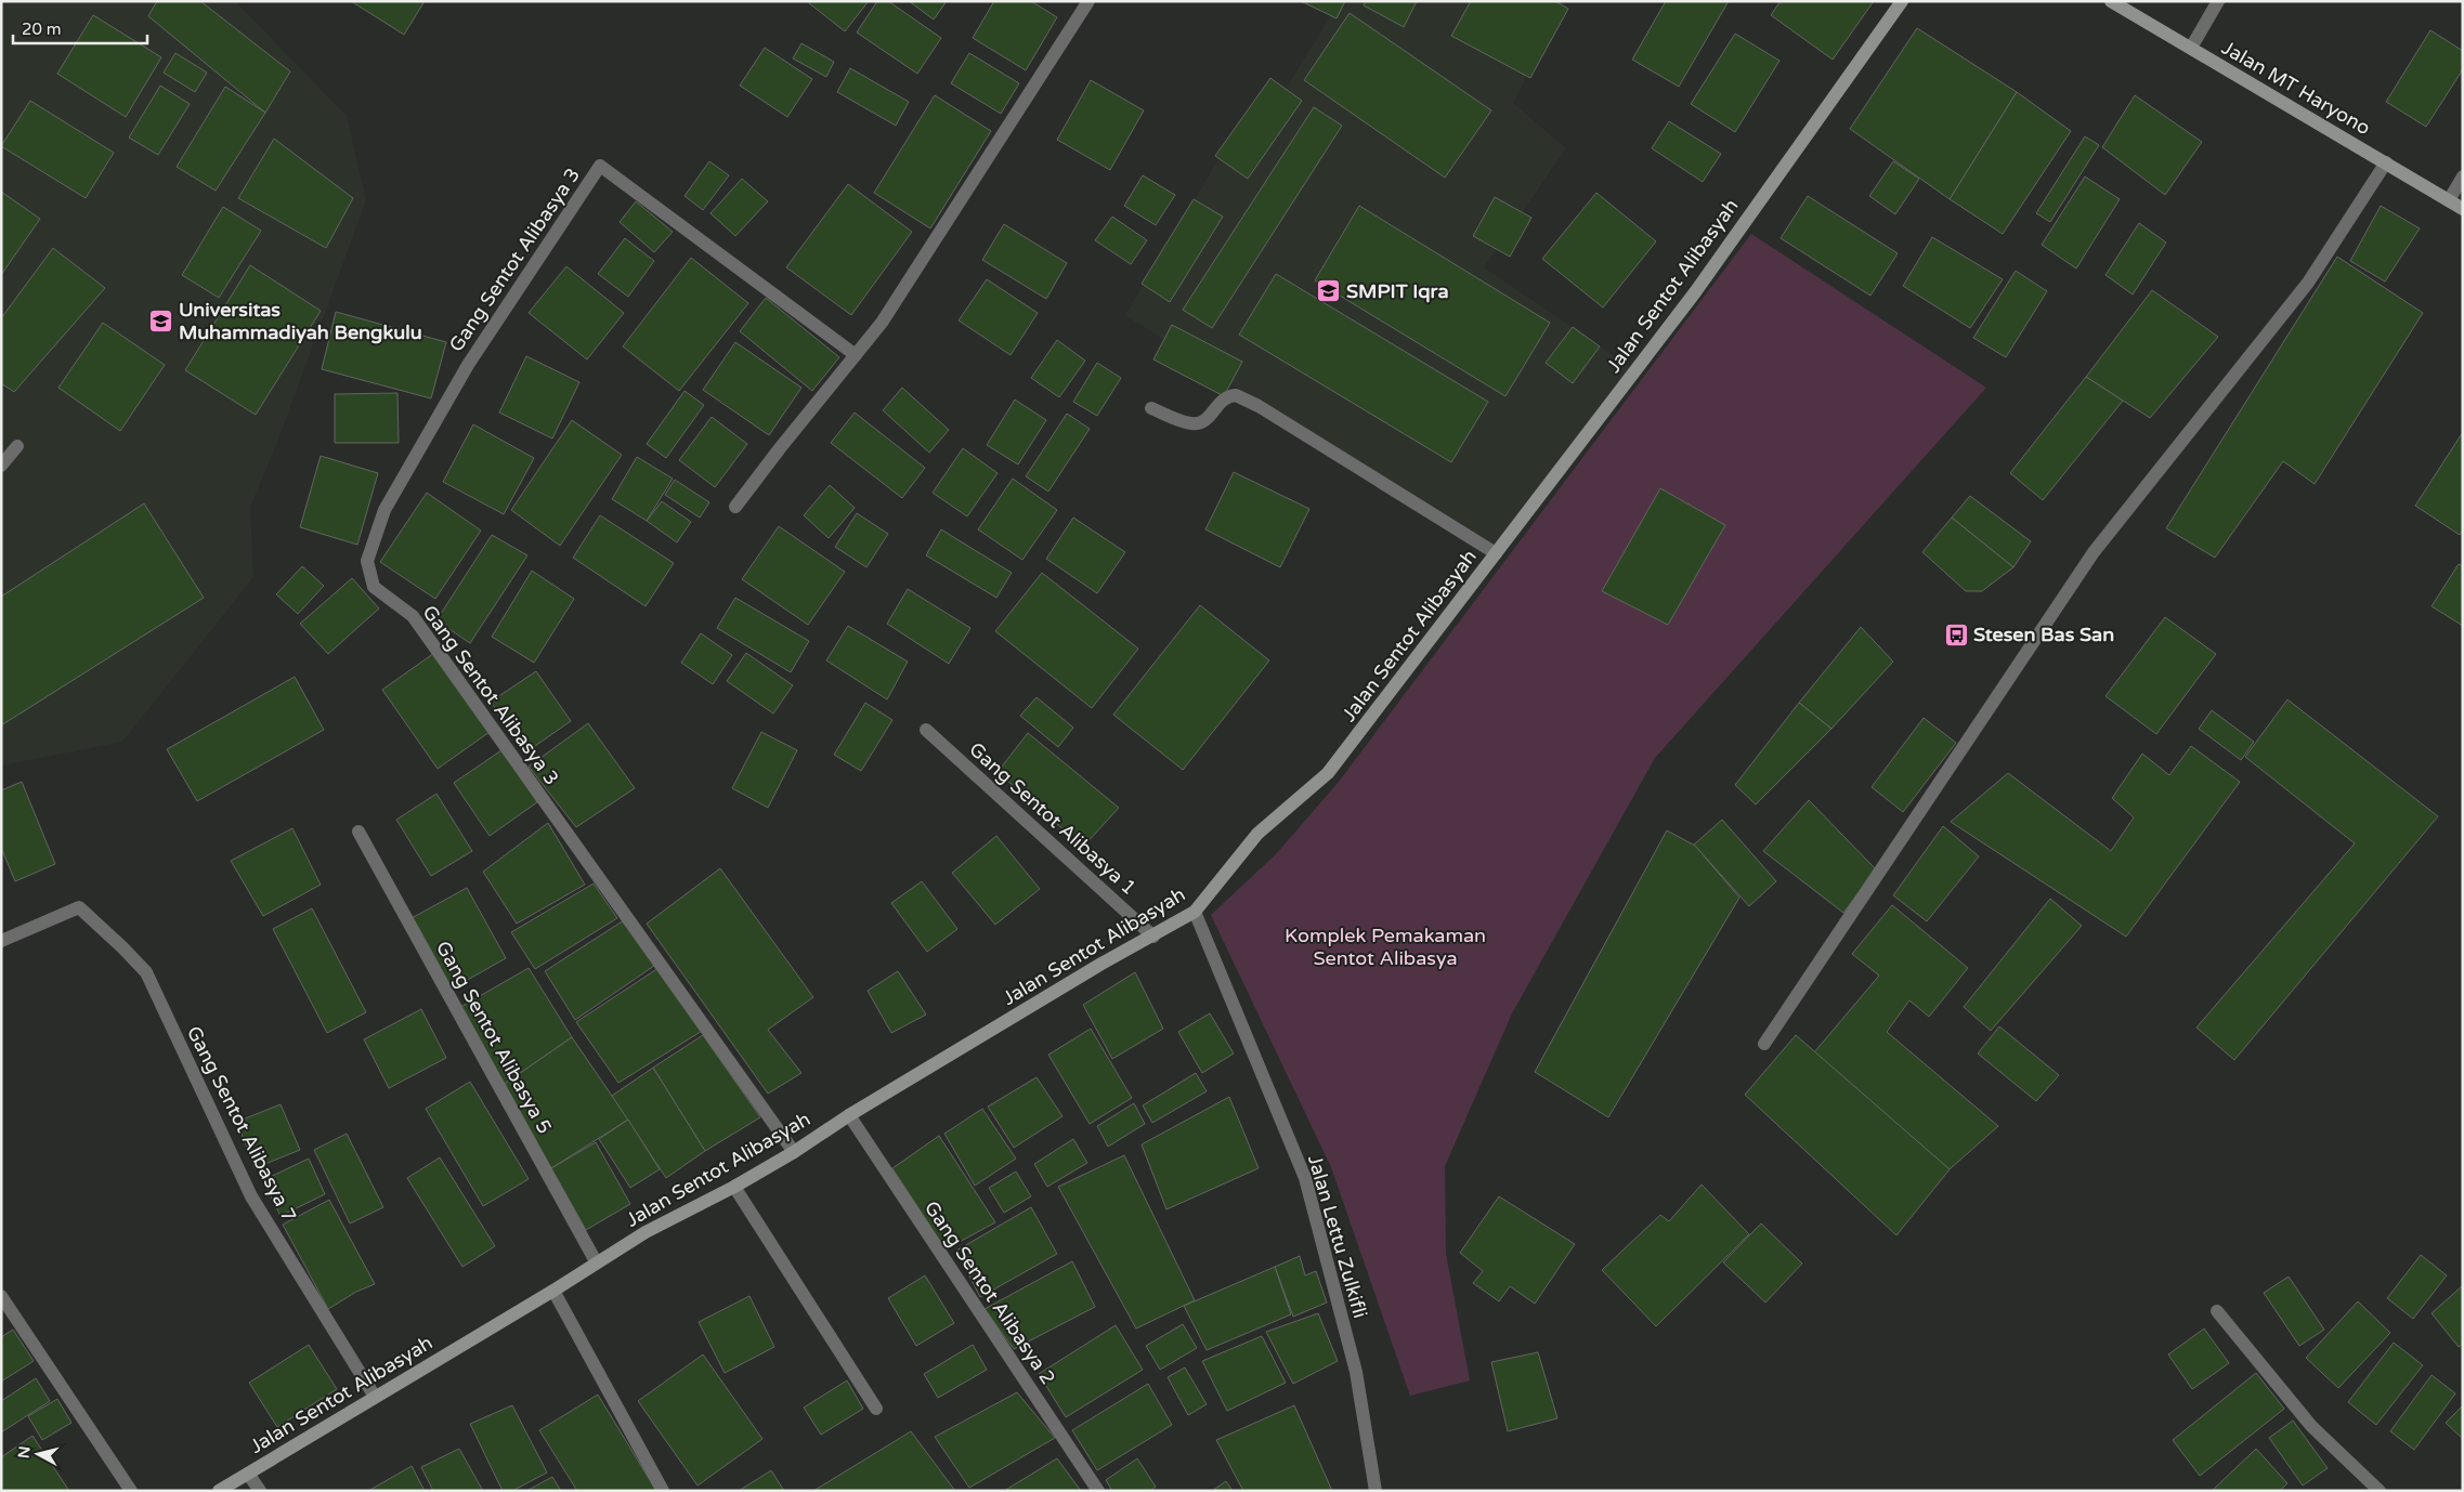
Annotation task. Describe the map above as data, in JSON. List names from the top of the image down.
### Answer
{
  "streets": {
    "street": [
      "Jalan MT Haryono",
      "Gang Sentot Alibasya 3",
      "Jalan Sentot Alibasyah",
      "Gang Sentot Alibasya 1",
      "Gang Sentot Alibasya 5",
      "Gang Sentot Alibasya 7",
      "Jalan Lettu Zulkifli",
      "Gang Sentot Alibasya 2"
    ]
  },
  "crossings": [
    ["Gang Sentot Alibasya 3", "Jalan Sentot Alibasyah"],
    ["Jalan Sentot Alibasyah", "Gang Sentot Alibasya 1"],
    ["Jalan Sentot Alibasyah", "Gang Sentot Alibasya 5"],
    ["Jalan Sentot Alibasyah", "Gang Sentot Alibasya 7"],
    ["Jalan Sentot Alibasyah", "Jalan Lettu Zulkifli"],
    ["Jalan Sentot Alibasyah", "Gang Sentot Alibasya 2"]
  ],
  "parks": ["Komplek Pemakaman Sentot Alibasya"],
  "places": {
    "school or university": ["SMPIT Iqra", "Universitas Muhammadiyah Bengkulu"],
    "bus stop": ["Stesen Bas San"]
  },
  "scale_bar": "20 m",
  "north": "left"
}
